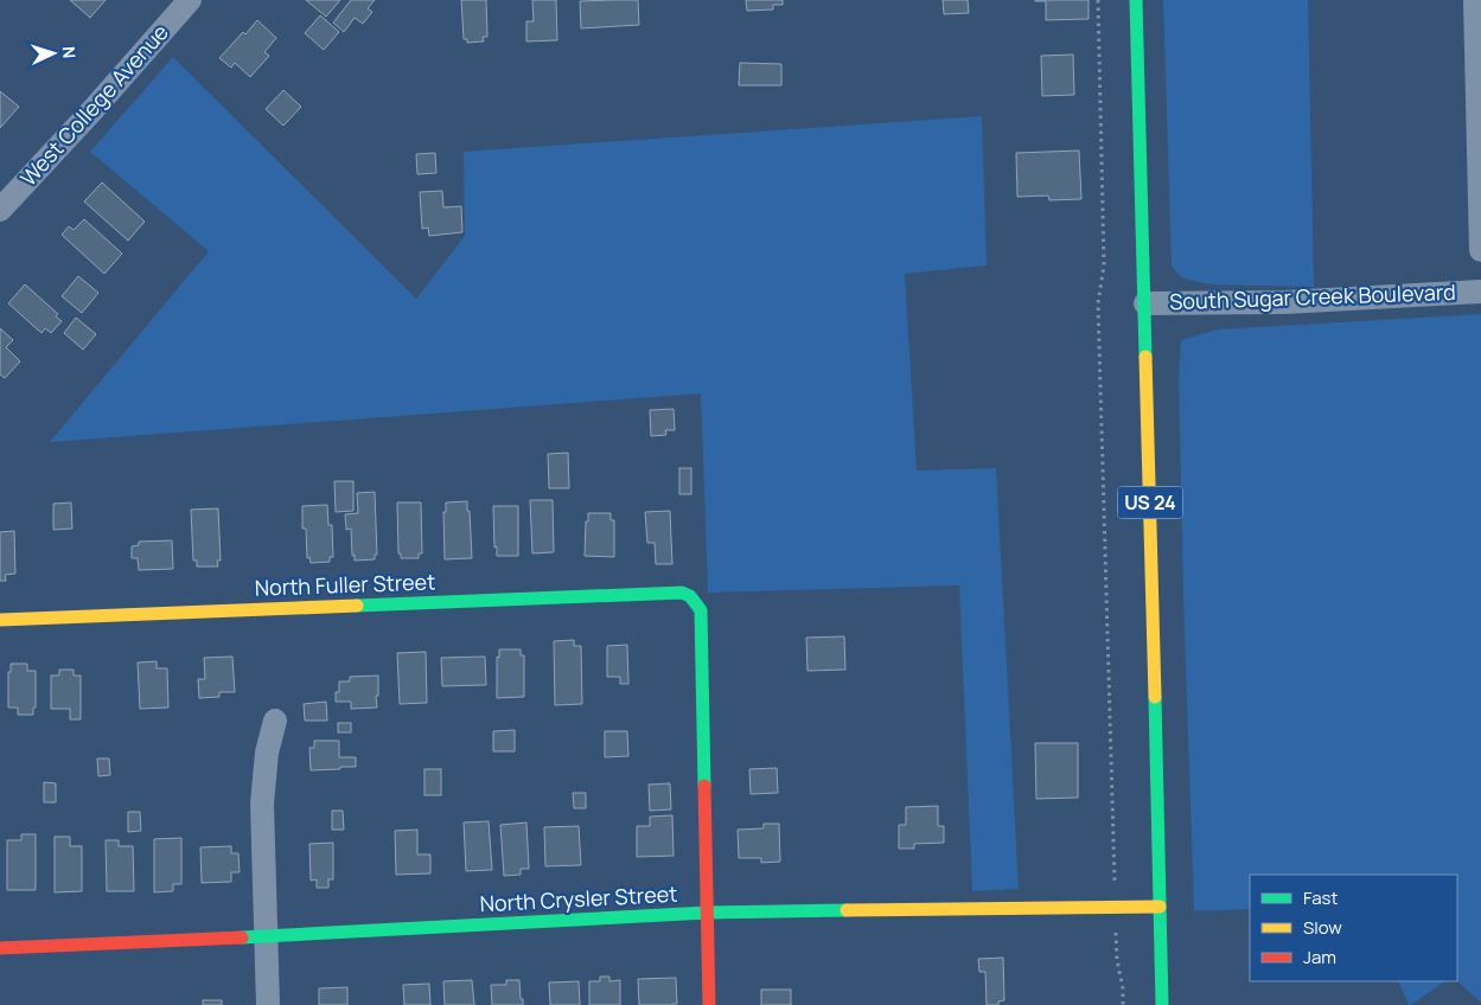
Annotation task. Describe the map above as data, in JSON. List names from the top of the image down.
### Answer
{
  "streets": {
    "street": [
      "West College Avenue",
      "South Sugar Creek Boulevard",
      "US 24",
      "North Fuller Street",
      "North Crysler Street"
    ]
  },
  "crossings": [
    ["South Sugar Creek Boulevard", "US 24"],
    ["US 24", "North Crysler Street"],
    ["North Fuller Street", "North Crysler Street"]
  ],
  "legend": ["Fast", "Slow", "Jam"],
  "north": "right"
}
